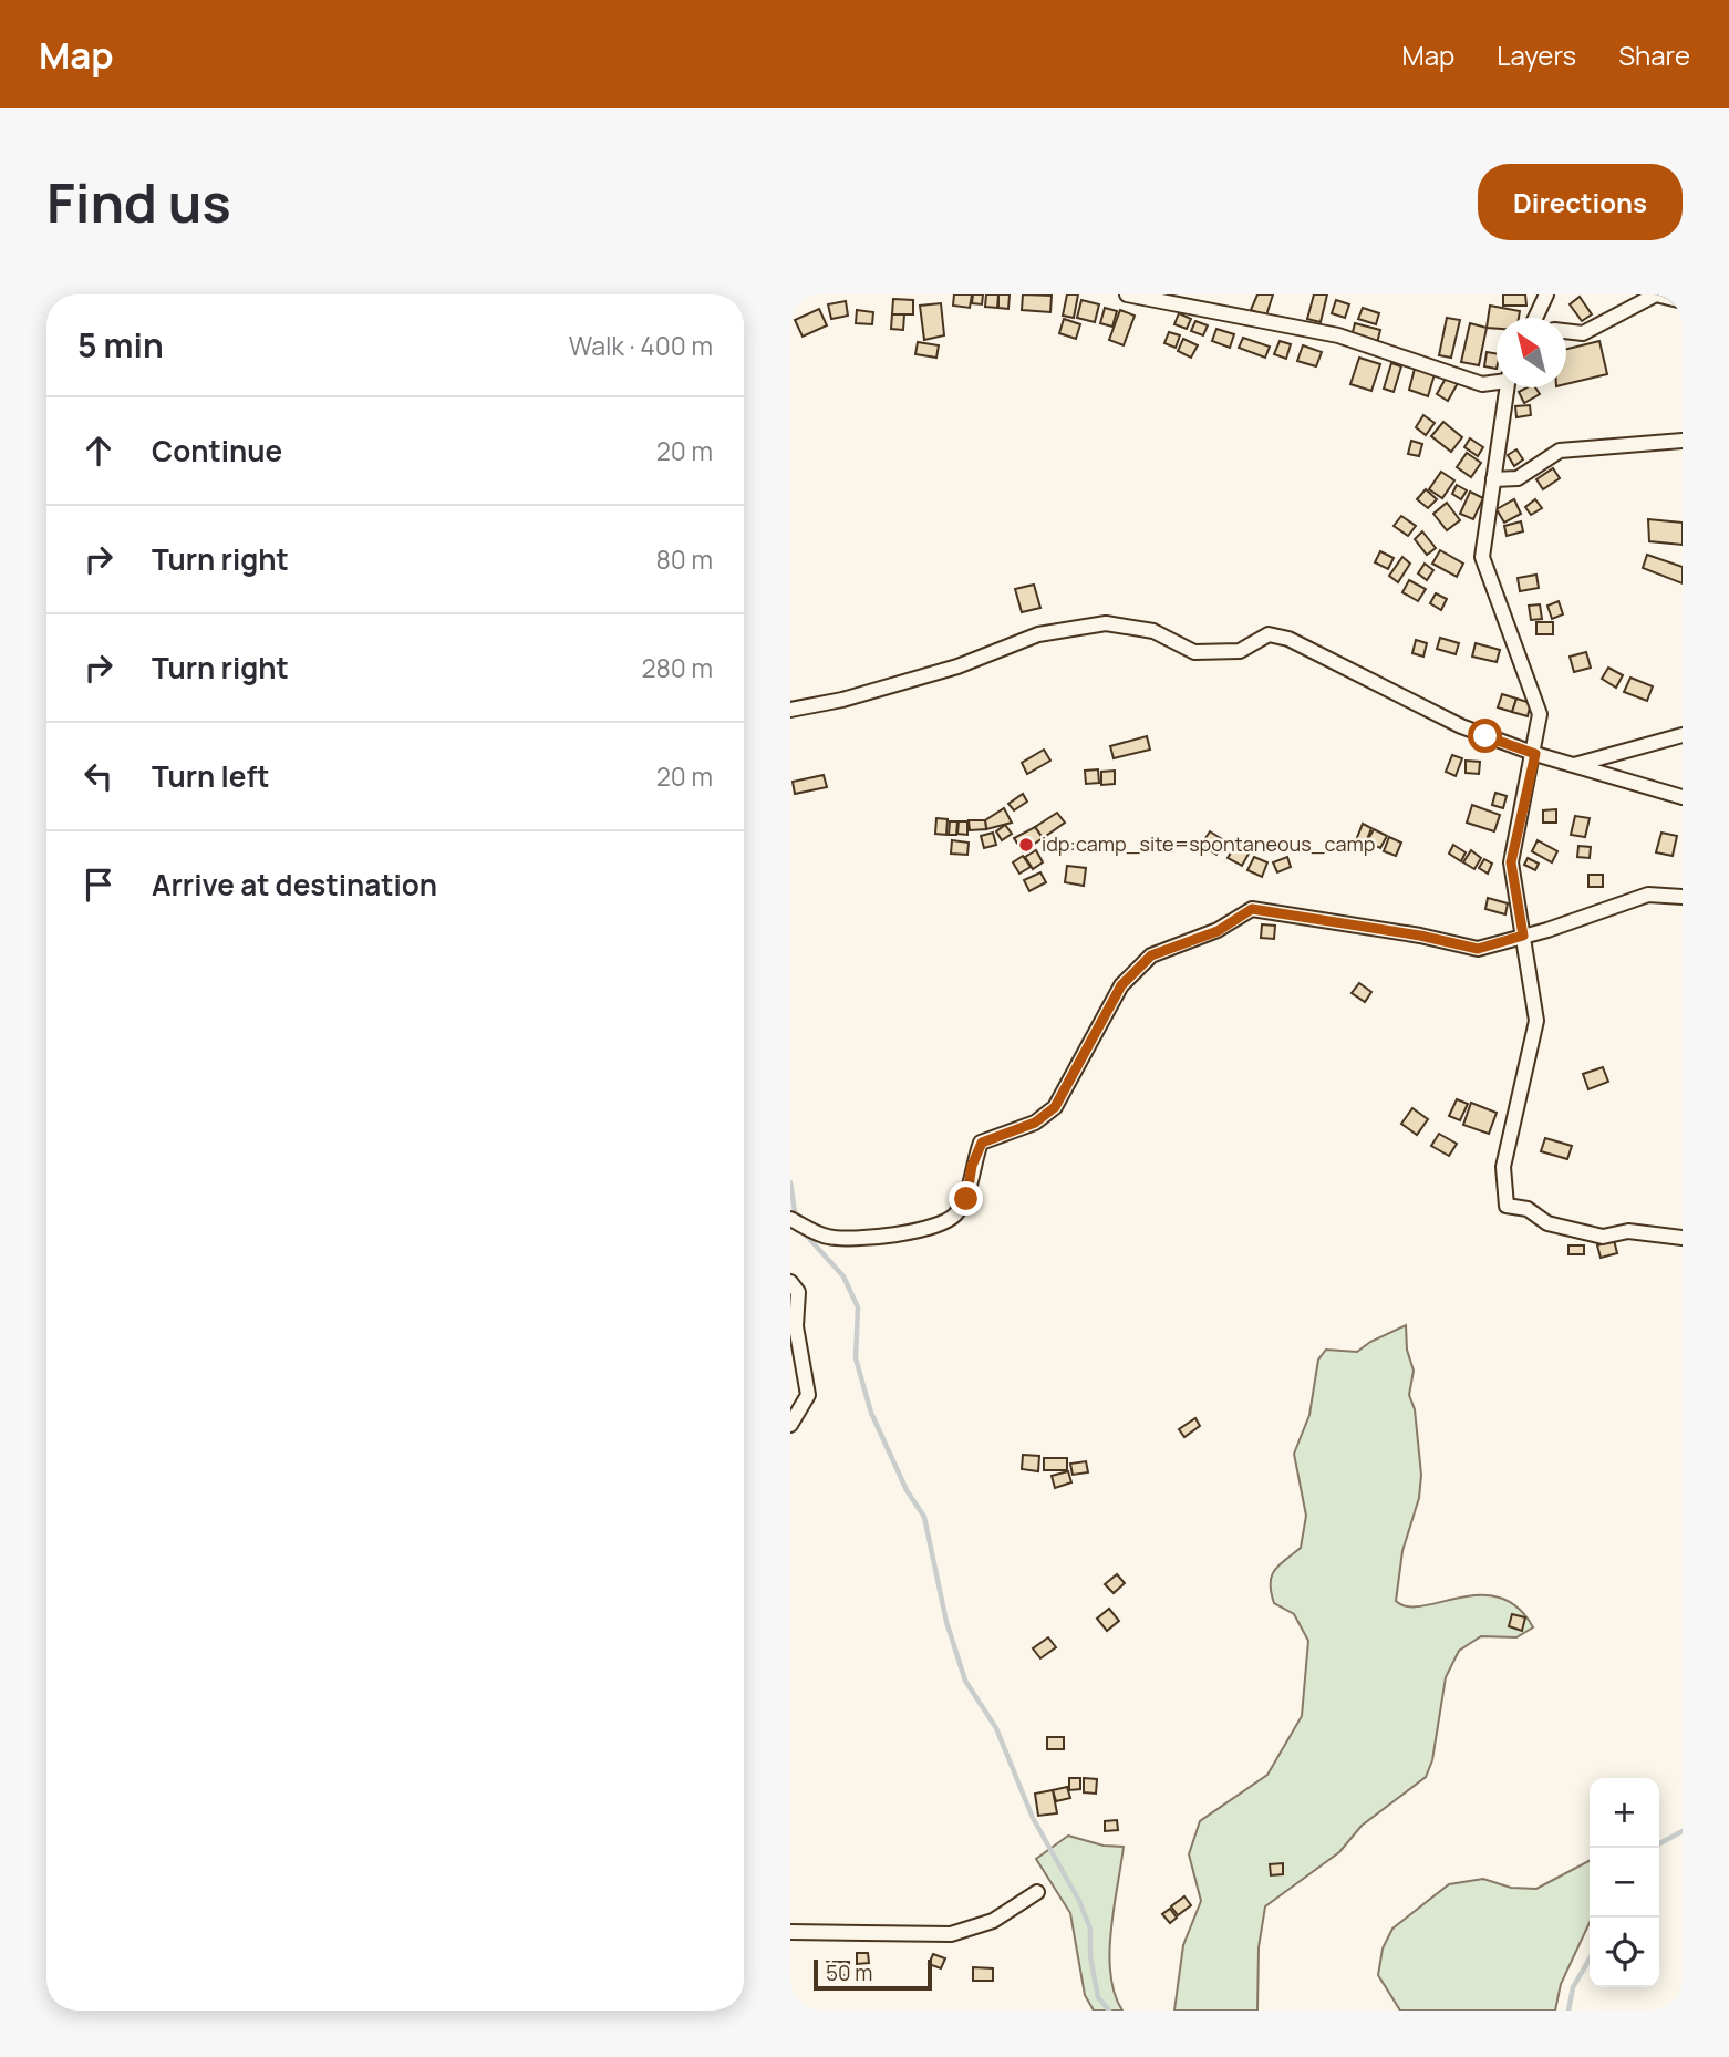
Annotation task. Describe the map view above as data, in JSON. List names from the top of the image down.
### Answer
{
  "places": ["idp:camp_site=spontaneous_camp"],
  "scale_bar": "50 m",
  "north": "top left",
  "page": {
    "header": "Map",
    "nav": ["Map", "Layers", "Share"],
    "buttons": "Directions",
    "title": "Find us",
    "heading": ["5 min", "Walk · 400 m"],
    "list": [
      ["Continue", "20 m"],
      ["Turn right", "80 m"],
      ["Turn right", "280 m"],
      ["Turn left", "20 m"],
      "Arrive at destination"
    ],
    "map_buttons": ["+", "−"],
    "scale": "50 m"
  }
}
